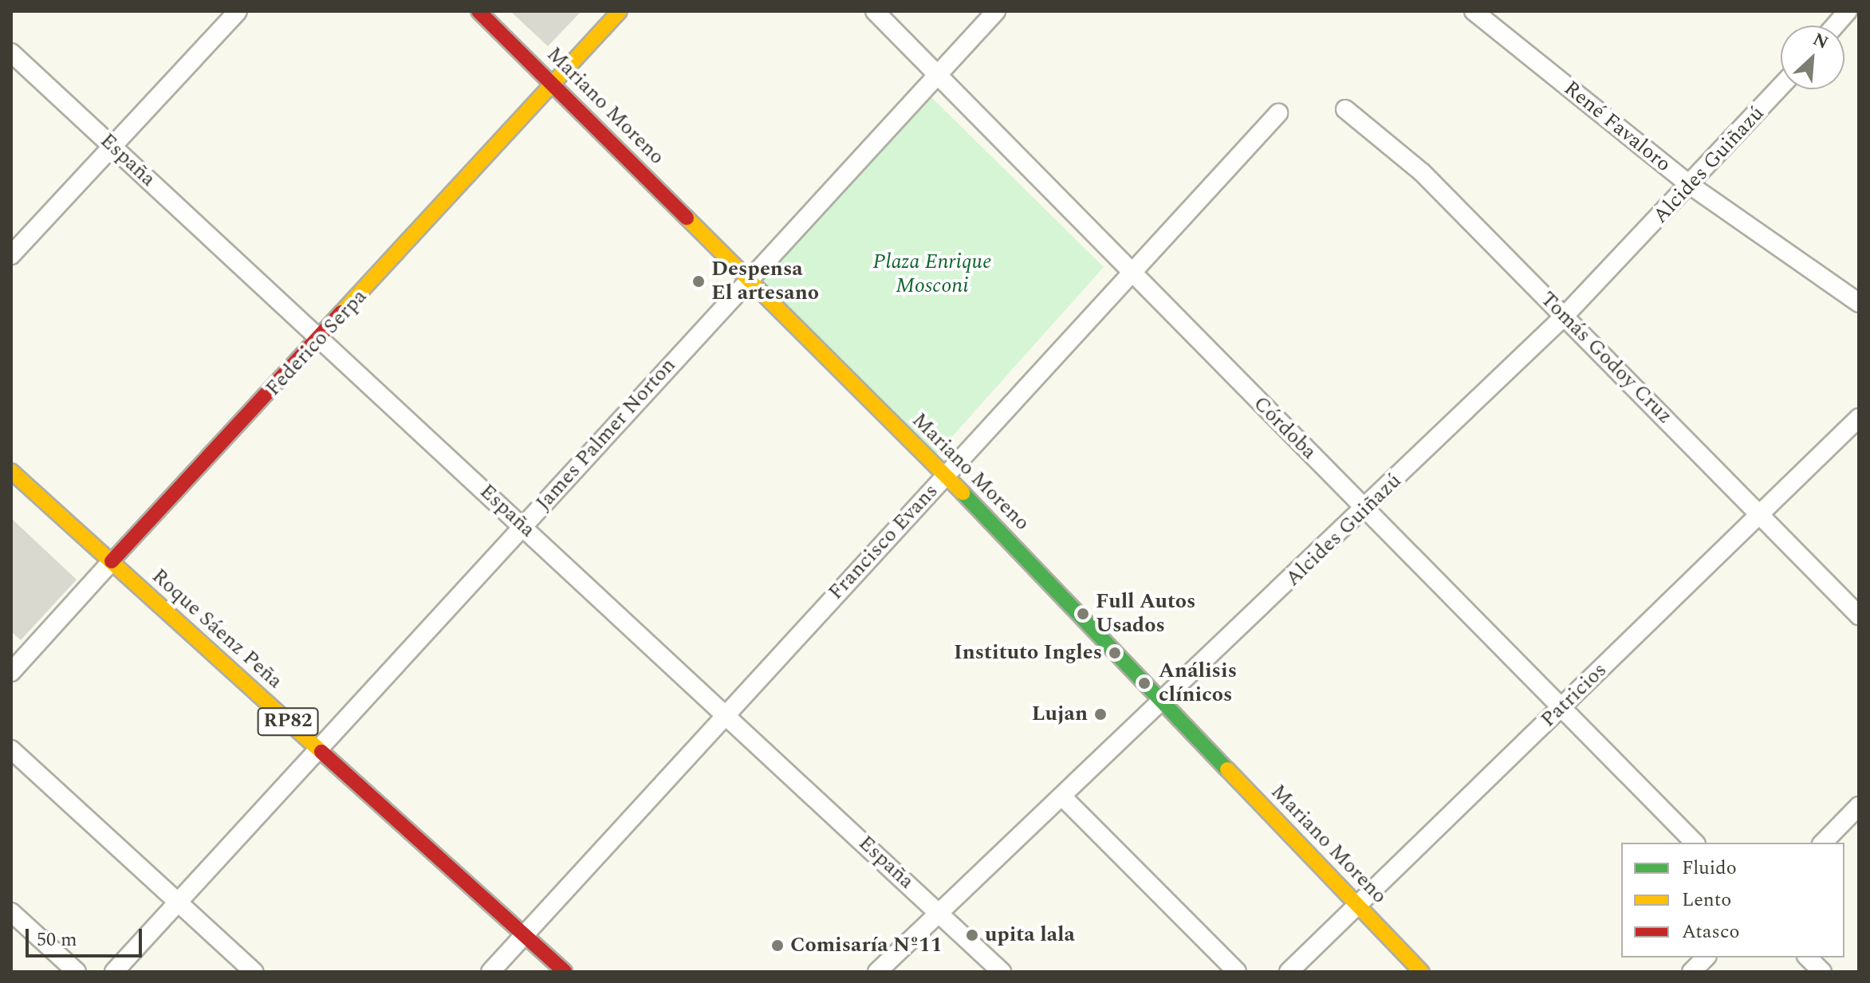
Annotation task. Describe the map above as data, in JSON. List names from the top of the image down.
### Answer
{
  "streets": {
    "street": [
      "Mariano Moreno",
      "René Favaloro",
      "España",
      "Alcides Guiñazú",
      "Federico Serpa",
      "Tomás Godoy Cruz",
      "Córdoba",
      "James Palmer Norton",
      "Francisco Evans",
      "Roque Sáenz Peña",
      "Patricios",
      "RP82"
    ]
  },
  "crossings": [
    ["Mariano Moreno", "Alcides Guiñazú"],
    ["Mariano Moreno", "Federico Serpa"],
    ["Mariano Moreno", "James Palmer Norton"],
    ["Mariano Moreno", "Francisco Evans"],
    ["Mariano Moreno", "Patricios"],
    ["René Favaloro", "Alcides Guiñazú"],
    ["España", "Alcides Guiñazú"],
    ["España", "Federico Serpa"],
    ["España", "James Palmer Norton"],
    ["España", "Francisco Evans"],
    ["Alcides Guiñazú", "Tomás Godoy Cruz"],
    ["Alcides Guiñazú", "Córdoba"],
    ["Federico Serpa", "Roque Sáenz Peña"],
    ["Tomás Godoy Cruz", "Patricios"],
    ["Córdoba", "James Palmer Norton"],
    ["Córdoba", "Francisco Evans"],
    ["Córdoba", "Patricios"],
    ["James Palmer Norton", "Roque Sáenz Peña"],
    ["Francisco Evans", "Roque Sáenz Peña"]
  ],
  "parks": ["Plaza Enrique Mosconi"],
  "places": [
    "Despensa El artesano",
    "Full Autos Usados",
    "Instituto Ingles",
    "Análisis clínicos",
    "Lujan",
    "upita lala",
    "Comisaría Nº11"
  ],
  "legend": ["Fluido", "Lento", "Atasco"],
  "scale_bar": "50 m",
  "north": "top right"
}
